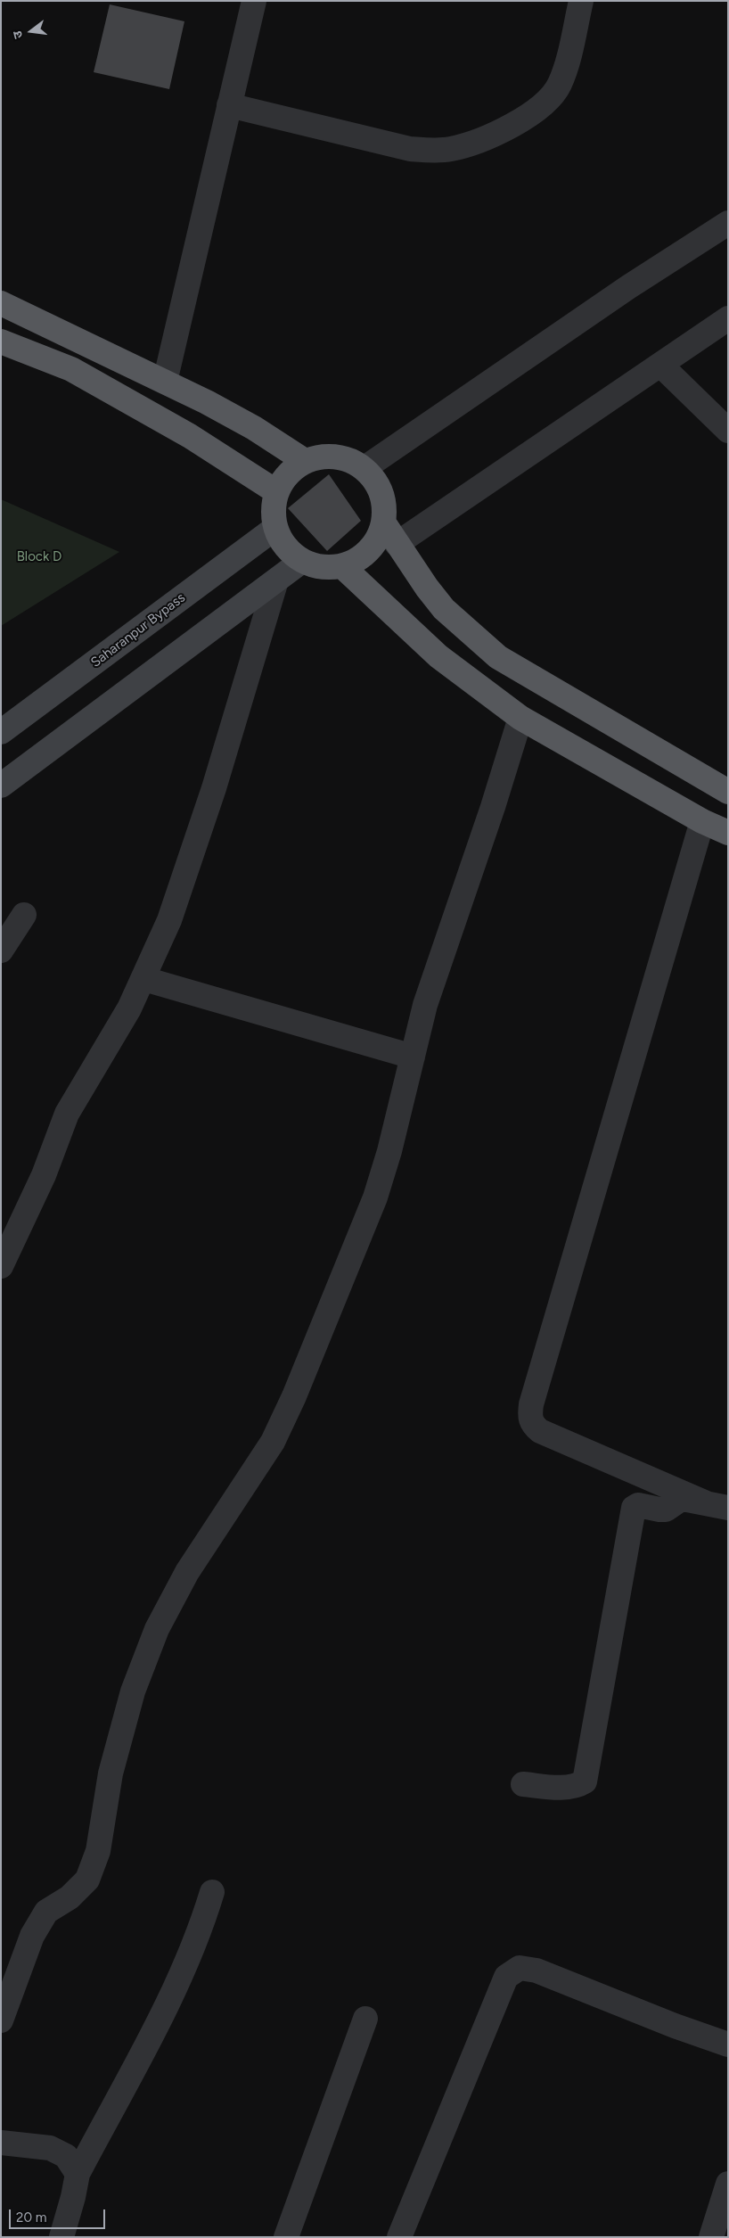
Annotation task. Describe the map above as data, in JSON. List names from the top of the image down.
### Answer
{
  "streets": {
    "main road": ["Saharanpur Bypass"]
  },
  "parks": ["Block D"],
  "scale_bar": "20 m",
  "north": "left"
}
